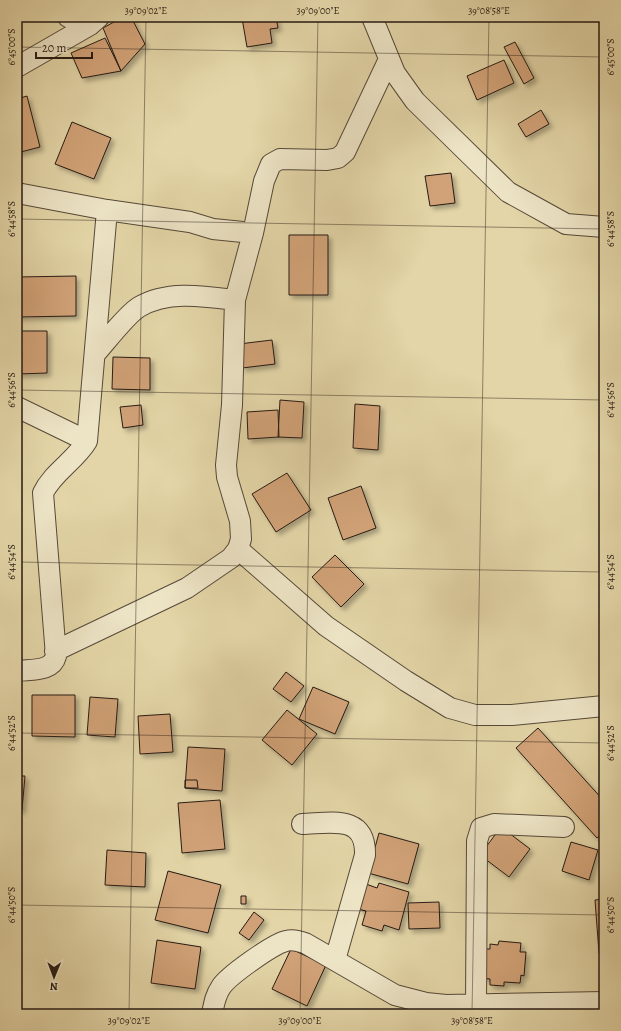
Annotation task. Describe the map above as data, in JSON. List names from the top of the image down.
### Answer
{
  "scale_bar": "20 m",
  "north": "bottom",
  "coordinates": [
    "39°09'02\"E",
    "39°09'00\"E",
    "39°08'58\"E",
    "6°45'00\"S",
    "6°44'58\"S",
    "6°44'56\"S",
    "6°44'54\"S",
    "6°44'52\"S",
    "6°44'50\"S"
  ]
}
